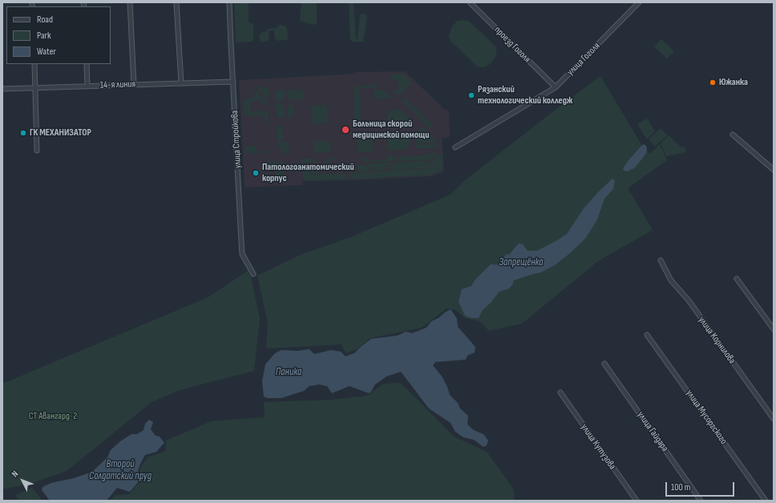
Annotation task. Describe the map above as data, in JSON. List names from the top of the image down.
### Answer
{
  "streets": {
    "street": [
      "проезд Гоголя",
      "улица Гоголя",
      "14-я линия",
      "улица Стройкова",
      "улица Корнилова",
      "улица Мусоргского",
      "улица Гайдара",
      "улица Кутузова"
    ]
  },
  "crossings": [
    ["проезд Гоголя", "улица Гоголя"],
    ["14-я линия", "улица Стройкова"]
  ],
  "water": ["Запрещёнка", "Паника", "Второй Солдатский пруд"],
  "parks": ["СТ Авангард-2"],
  "places": [
    "Южанка",
    "Рязанский технологический колледж",
    "Больница скорой медицинской помощи",
    "ГК МЕХАНИЗАТОР",
    "Патологоанатомический корпус"
  ],
  "legend": ["Road", "Park", "Water"],
  "scale_bar": "100 m",
  "north": "top left"
}
